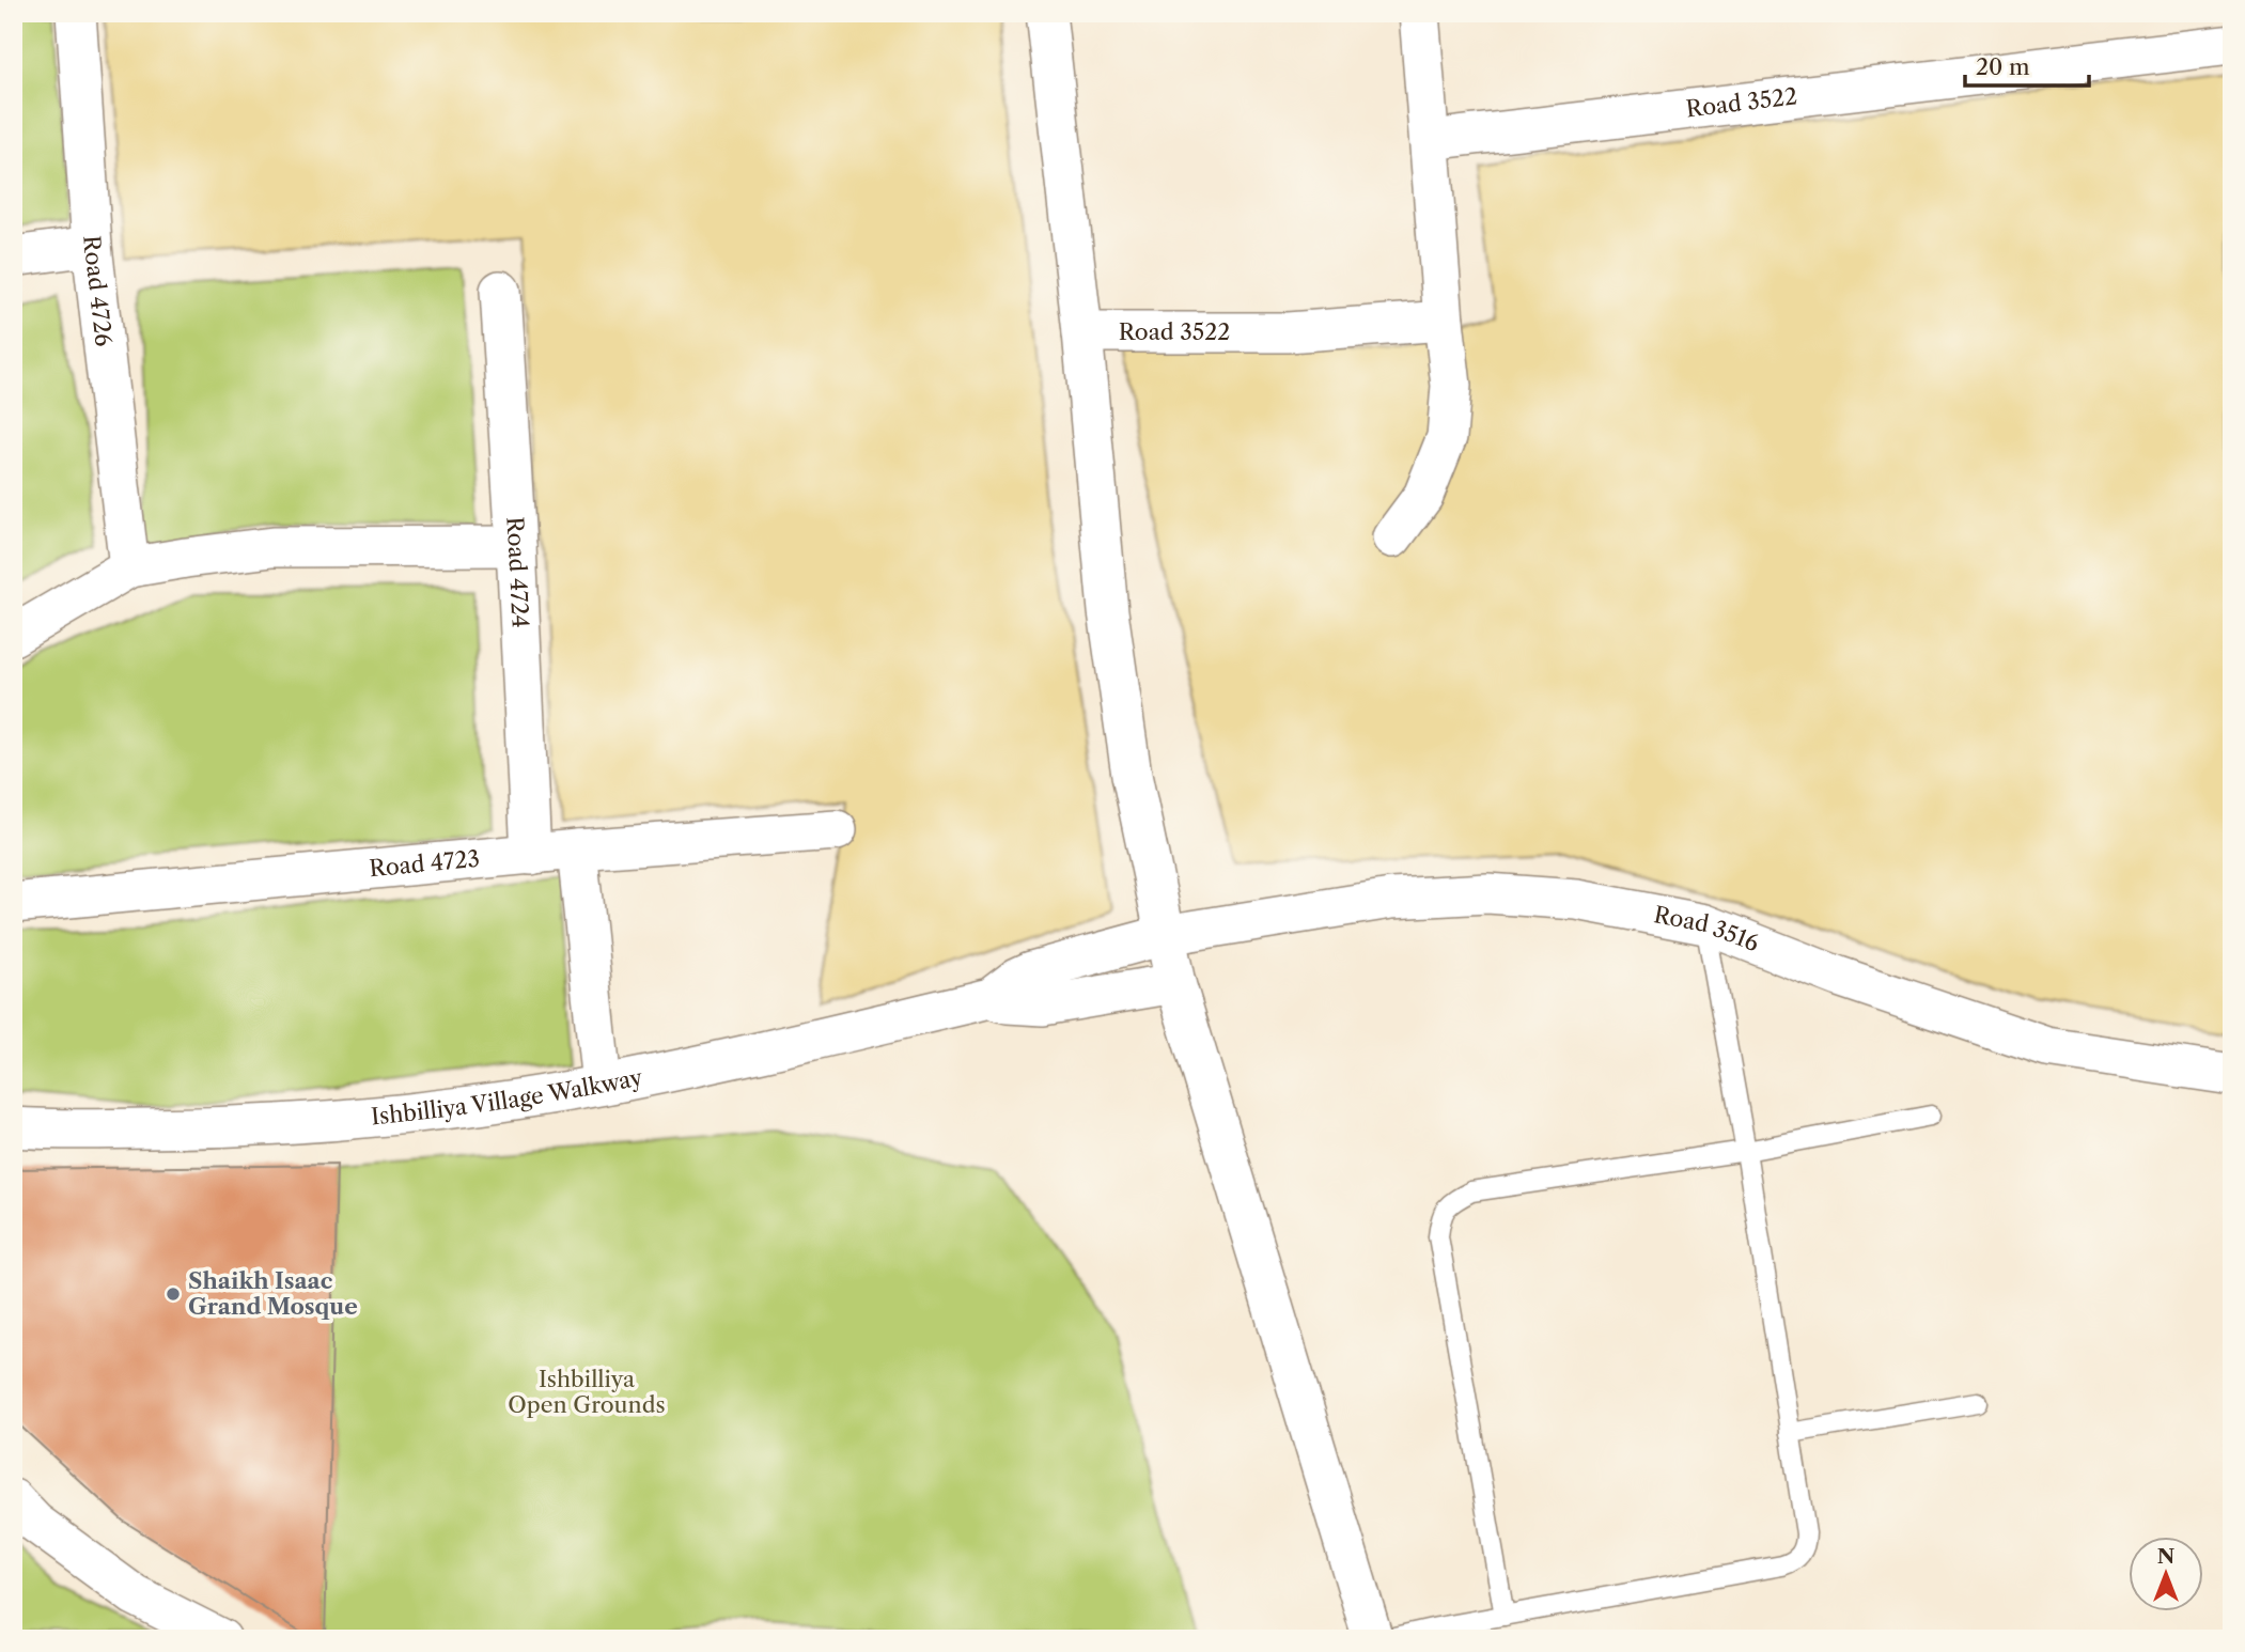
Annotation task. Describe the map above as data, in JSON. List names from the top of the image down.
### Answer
{
  "streets": {
    "street": [
      "Road 3522",
      "Road 4726",
      "Road 4724",
      "Road 4723",
      "Road 3516",
      "Ishbilliya Village Walkway"
    ]
  },
  "crossings": [
    ["Road 4724", "Road 4723"],
    ["Road 3516", "Ishbilliya Village Walkway"]
  ],
  "parks": ["Ishbilliya Open Grounds"],
  "places": ["Shaikh Isaac Grand Mosque"],
  "scale_bar": "20 m",
  "north": "top"
}
